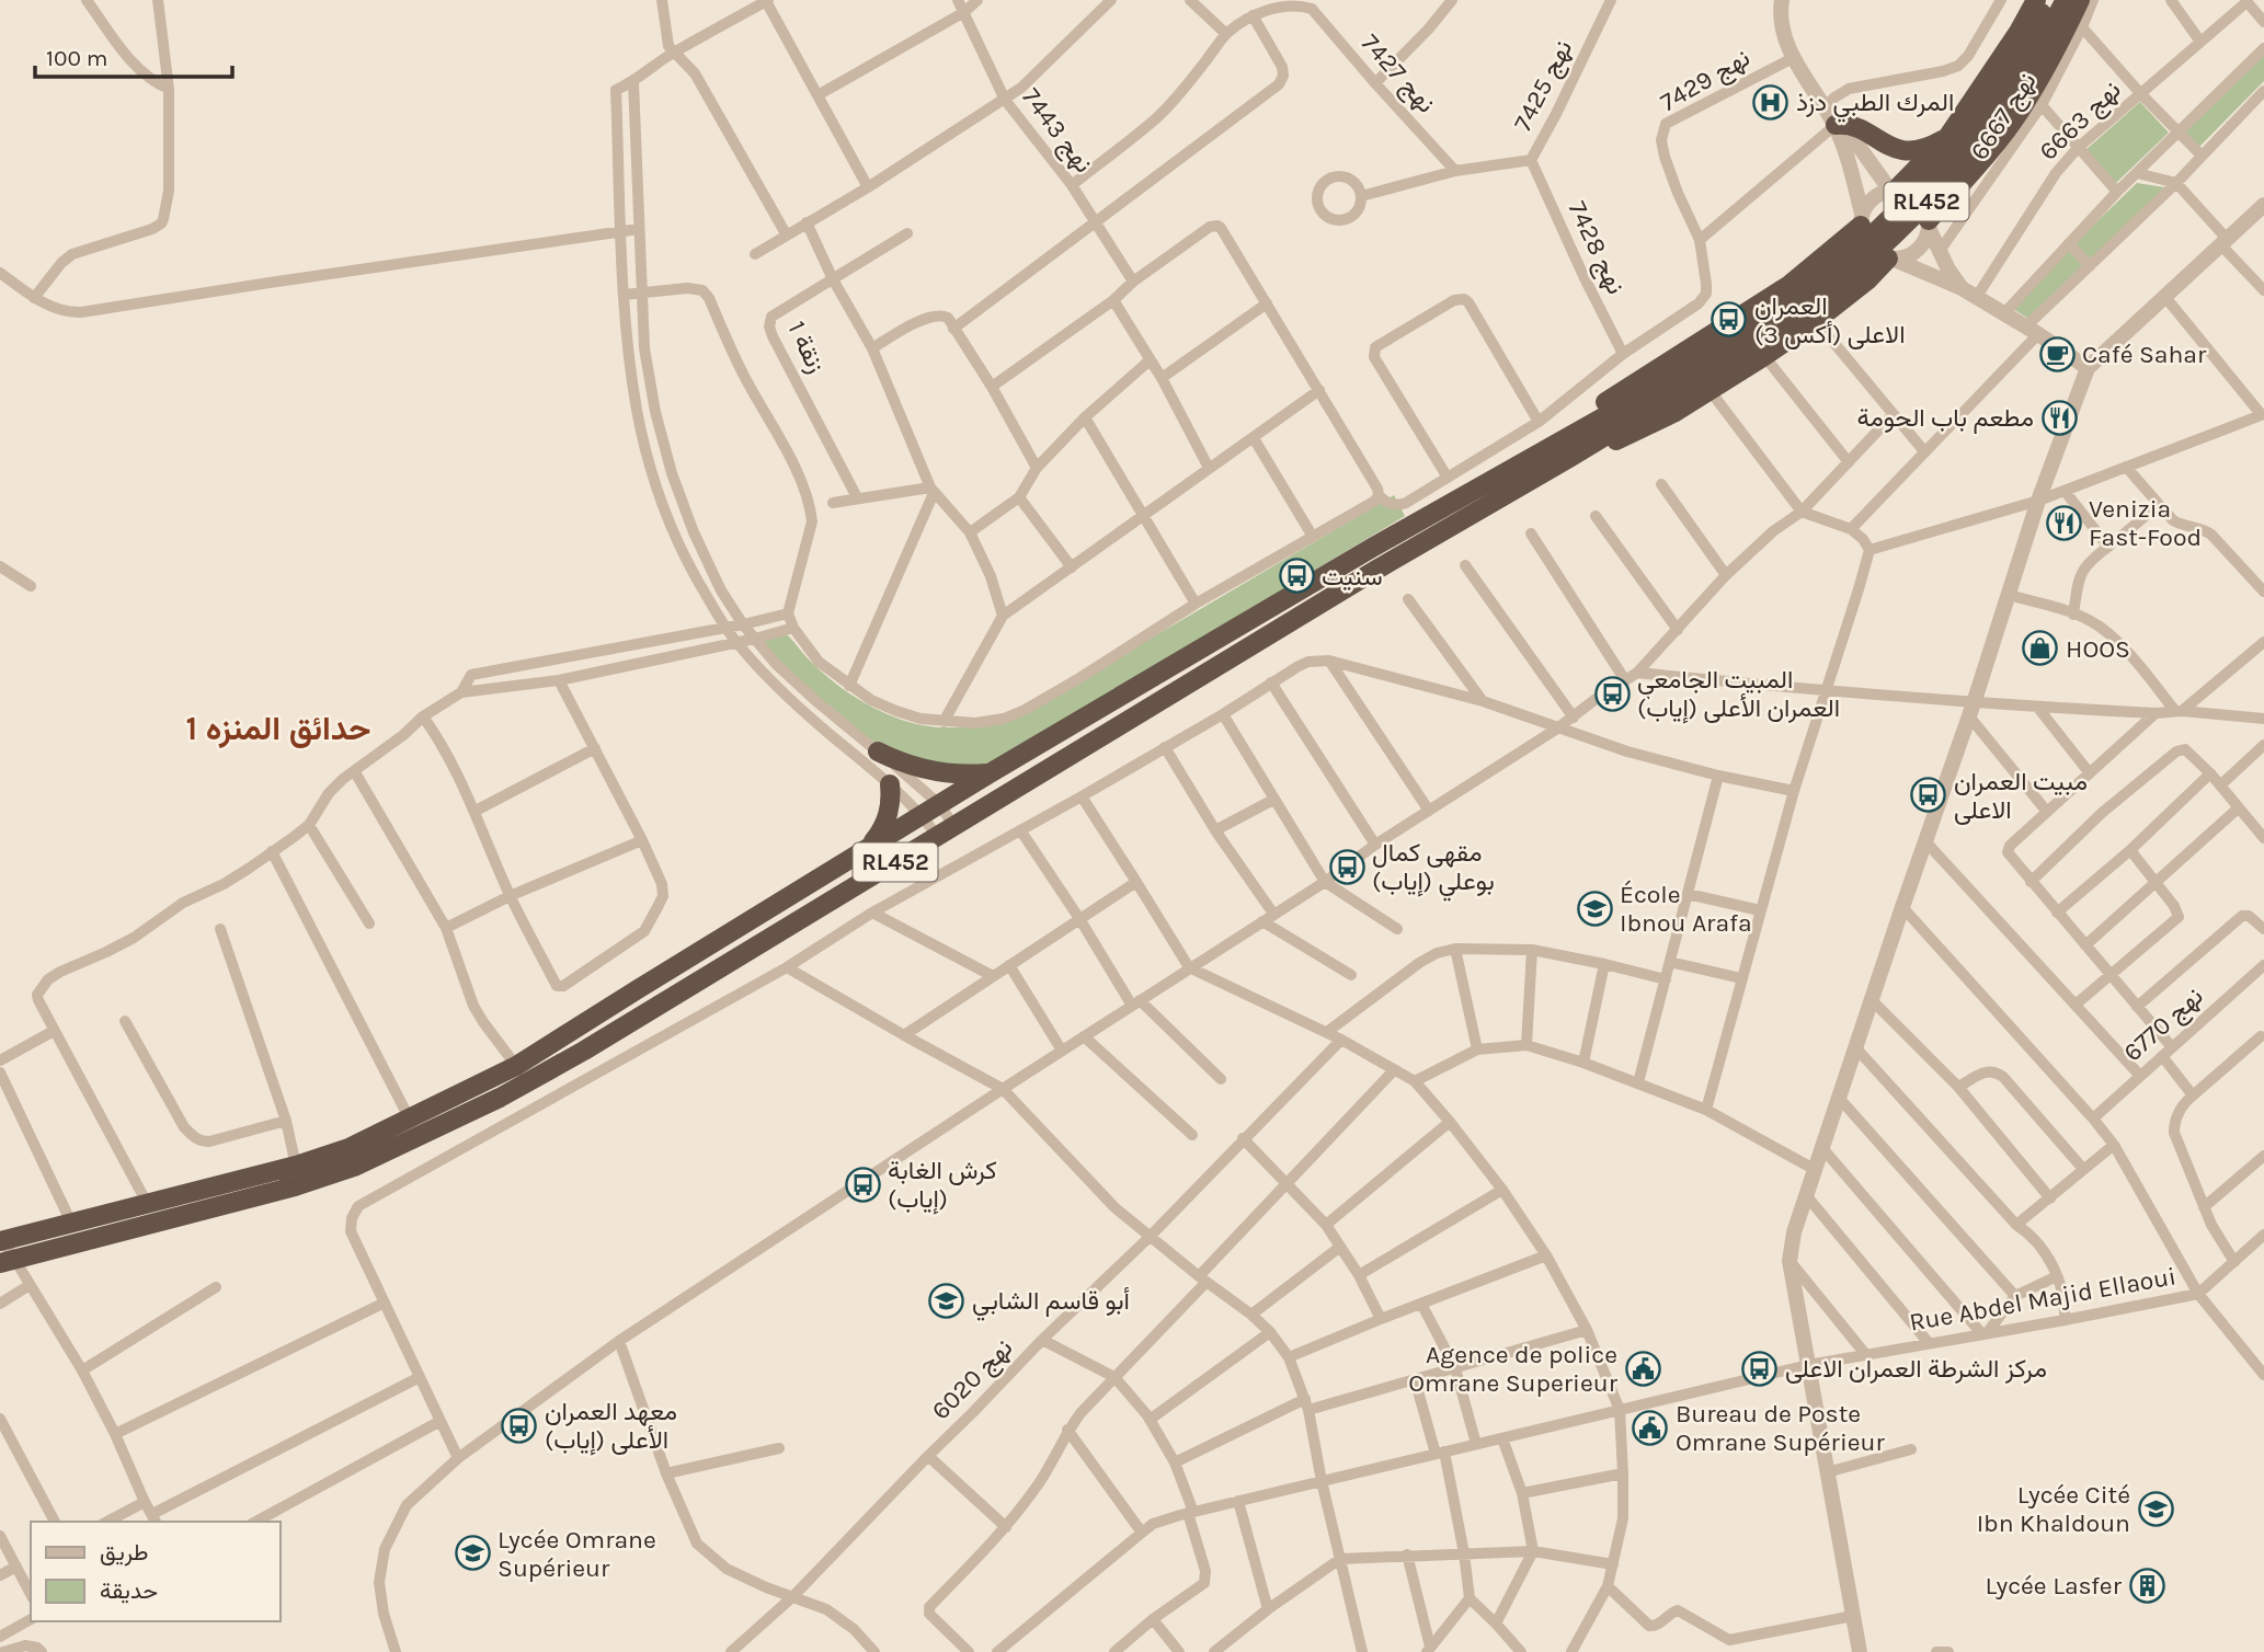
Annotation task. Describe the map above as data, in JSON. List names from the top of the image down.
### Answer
{
  "streets": {
    "highway": ["RL452"],
    "street": [
      "نهج 7427",
      "نهج 7429",
      "نهج 7425",
      "نهج 6667",
      "نهج 6663",
      "نهج 7443",
      "نهج 7428",
      "زنقة 1",
      "نهج 6770",
      "Rue Abdel Majid Ellaoui",
      "نهج 6020"
    ]
  },
  "crossings": [
    ["نهج 7427", "نهج 7425"],
    ["نهج 7427", "نهج 7443"],
    ["نهج 7425", "نهج 7428"]
  ],
  "districts": ["حدائق المنزه 1"],
  "places": {
    "hospital": ["المرك الطبي دزذ"],
    "bus stop": [
      "العمران الاعلى (أكس 3)",
      "سنيت",
      "المبيت الجامعي العمران الأعلى (إياب)",
      "مبيت العمران الاعلى",
      "مقهى كمال بوعلي (إياب)",
      "كرش الغابة (إياب)",
      "مركز الشرطة العمران الاعلى",
      "معهد العمران الأعلى (إياب)"
    ],
    "cafe": ["Café Sahar"],
    "restaurant": ["مطعم باب الحومة", "Venizia Fast-Food"],
    "shop": ["HOOS"],
    "school or university": [
      "École Ibnou Arafa",
      "أبو قاسم الشابي",
      "Lycée Cité Ibn Khaldoun",
      "Lycée Omrane Supérieur"
    ],
    "public building": ["Agence de police Omrane Superieur", "Bureau de Poste Omrane Supérieur"],
    "building": ["Lycée Lasfer"]
  },
  "legend": ["طريق", "حديقة"],
  "scale_bar": "100 m"
}
